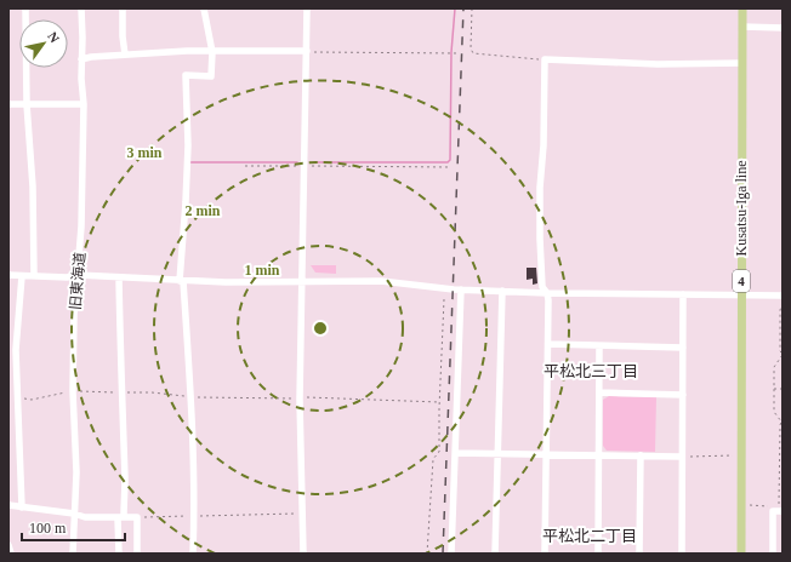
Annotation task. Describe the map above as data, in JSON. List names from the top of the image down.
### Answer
{
  "streets": {
    "main road": ["Kusatsu-Iga line", "4"],
    "street": ["旧東海道"]
  },
  "districts": ["平松北三丁目", "平松北二丁目"],
  "scale_bar": "100 m",
  "north": "top right",
  "rings": ["3 min", "2 min", "1 min"]
}
